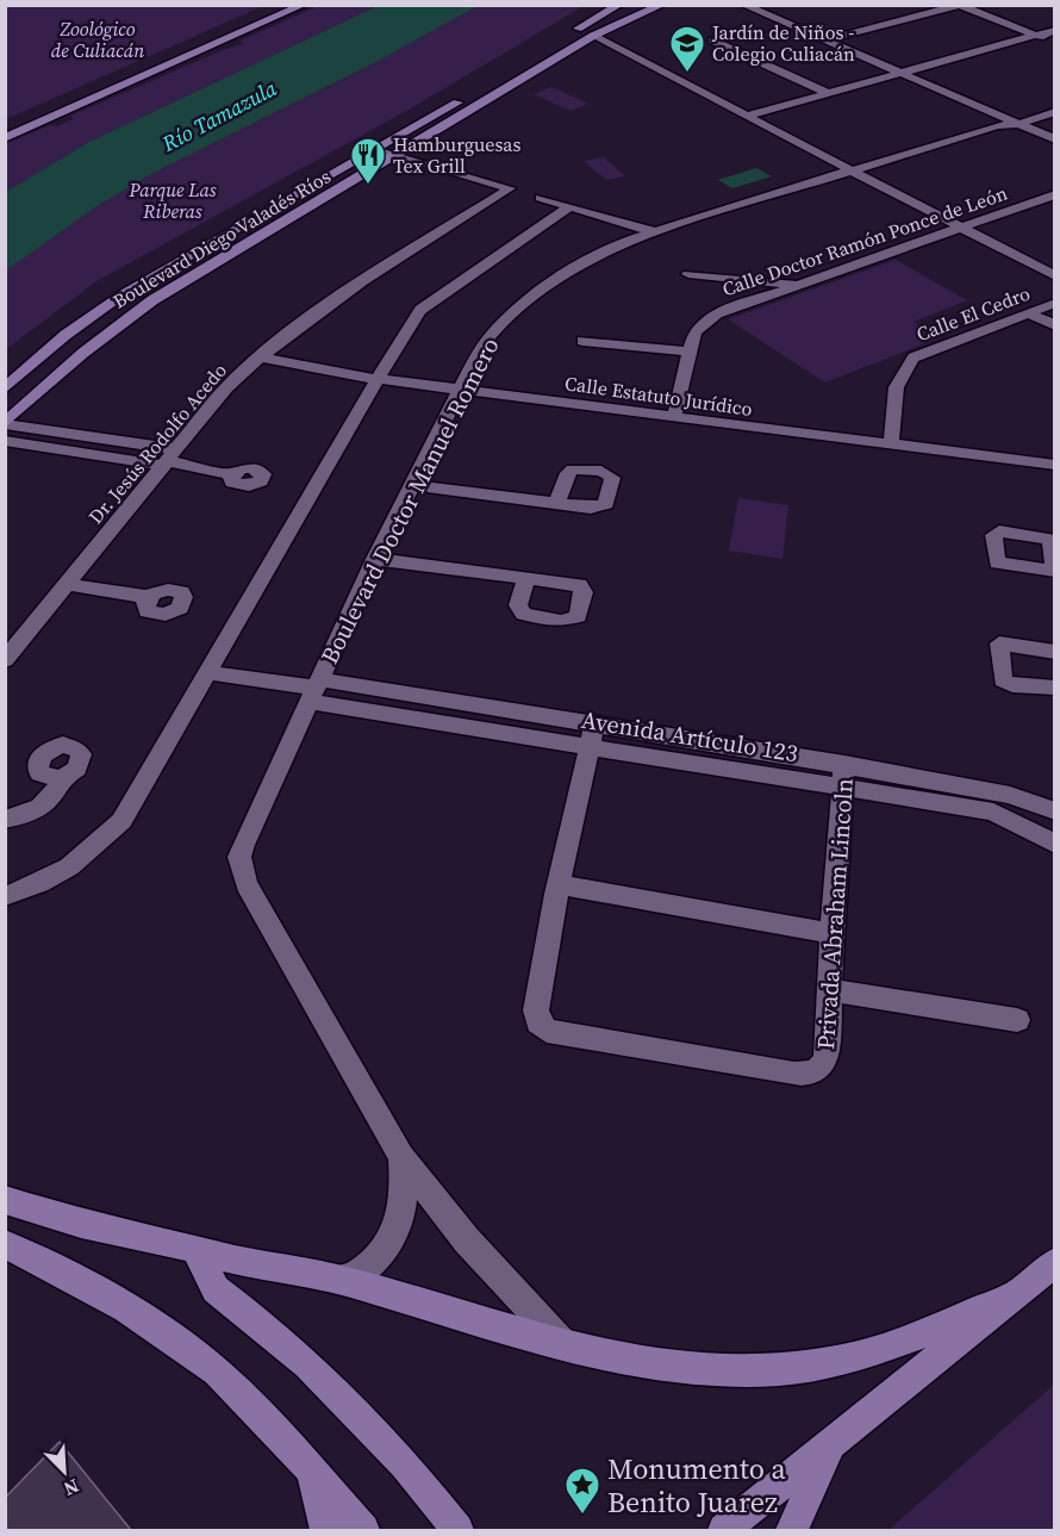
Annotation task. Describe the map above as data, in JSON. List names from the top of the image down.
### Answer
{
  "streets": {
    "main road": ["Boulevard Diego Valadés Ríos"],
    "street": [
      "Calle Doctor Ramón Ponce de León",
      "Calle El Cedro",
      "Calle Estatuto Jurídico",
      "Dr. Jesús Rodolfo Acedo",
      "Boulevard Doctor Manuel Romero",
      "Avenida Artículo 123",
      "Privada Abraham Lincoln"
    ]
  },
  "crossings": [
    ["Boulevard Diego Valadés Ríos", "Dr. Jesús Rodolfo Acedo"],
    ["Calle Doctor Ramón Ponce de León", "Calle Estatuto Jurídico"],
    ["Calle El Cedro", "Calle Estatuto Jurídico"],
    ["Calle Estatuto Jurídico", "Dr. Jesús Rodolfo Acedo"],
    ["Calle Estatuto Jurídico", "Boulevard Doctor Manuel Romero"],
    ["Boulevard Doctor Manuel Romero", "Avenida Artículo 123"],
    ["Avenida Artículo 123", "Privada Abraham Lincoln"]
  ],
  "water": ["Río Tamazula"],
  "parks": ["Zoológico de Culiacán", "Parque Las Riberas"],
  "places": {
    "school or university": ["Jardín de Niños - Colegio Culiacán"],
    "restaurant": ["Hamburguesas Tex Grill"],
    "place": ["Monumento a Benito Juarez"]
  },
  "north": "bottom right"
}
